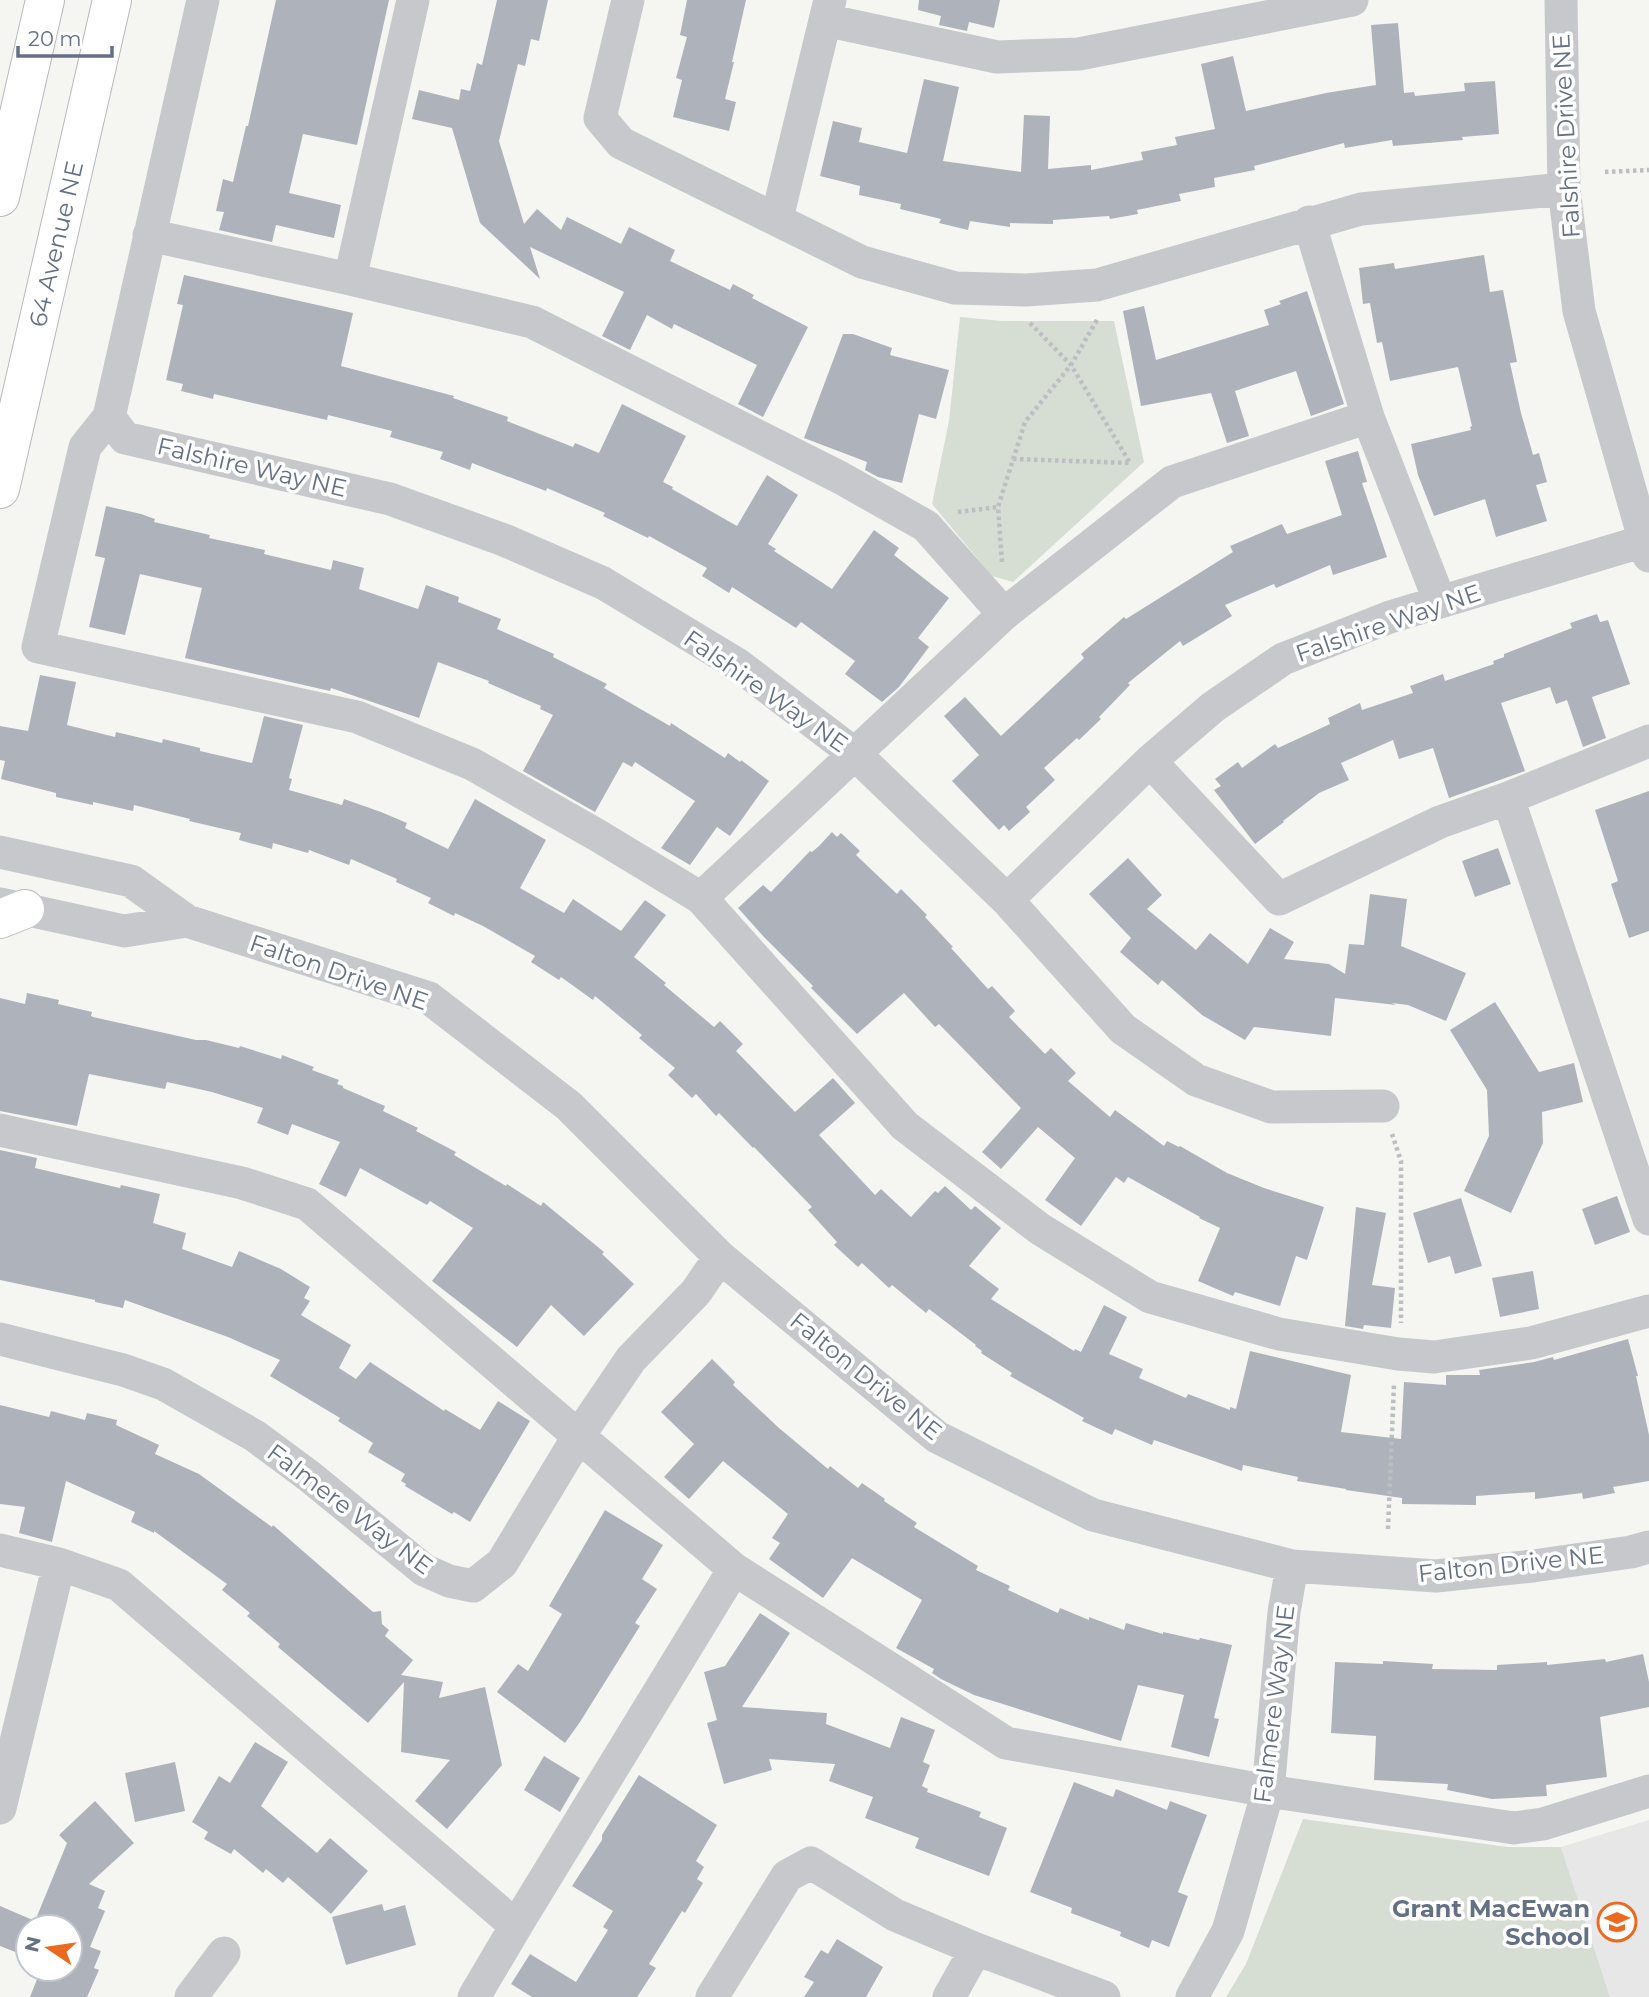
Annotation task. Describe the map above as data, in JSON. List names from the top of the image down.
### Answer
{
  "streets": {
    "main road": ["64 Avenue NE"],
    "street": [
      "Falshire Drive NE",
      "Falshire Way NE",
      "Falton Drive NE",
      "Falmere Way NE"
    ]
  },
  "crossings": [
    ["Falshire Drive NE", "Falshire Way NE"],
    ["Falton Drive NE", "Falmere Way NE"]
  ],
  "places": {
    "school or university": ["Grant MacEwan School"]
  },
  "scale_bar": "20 m",
  "north": "left"
}
